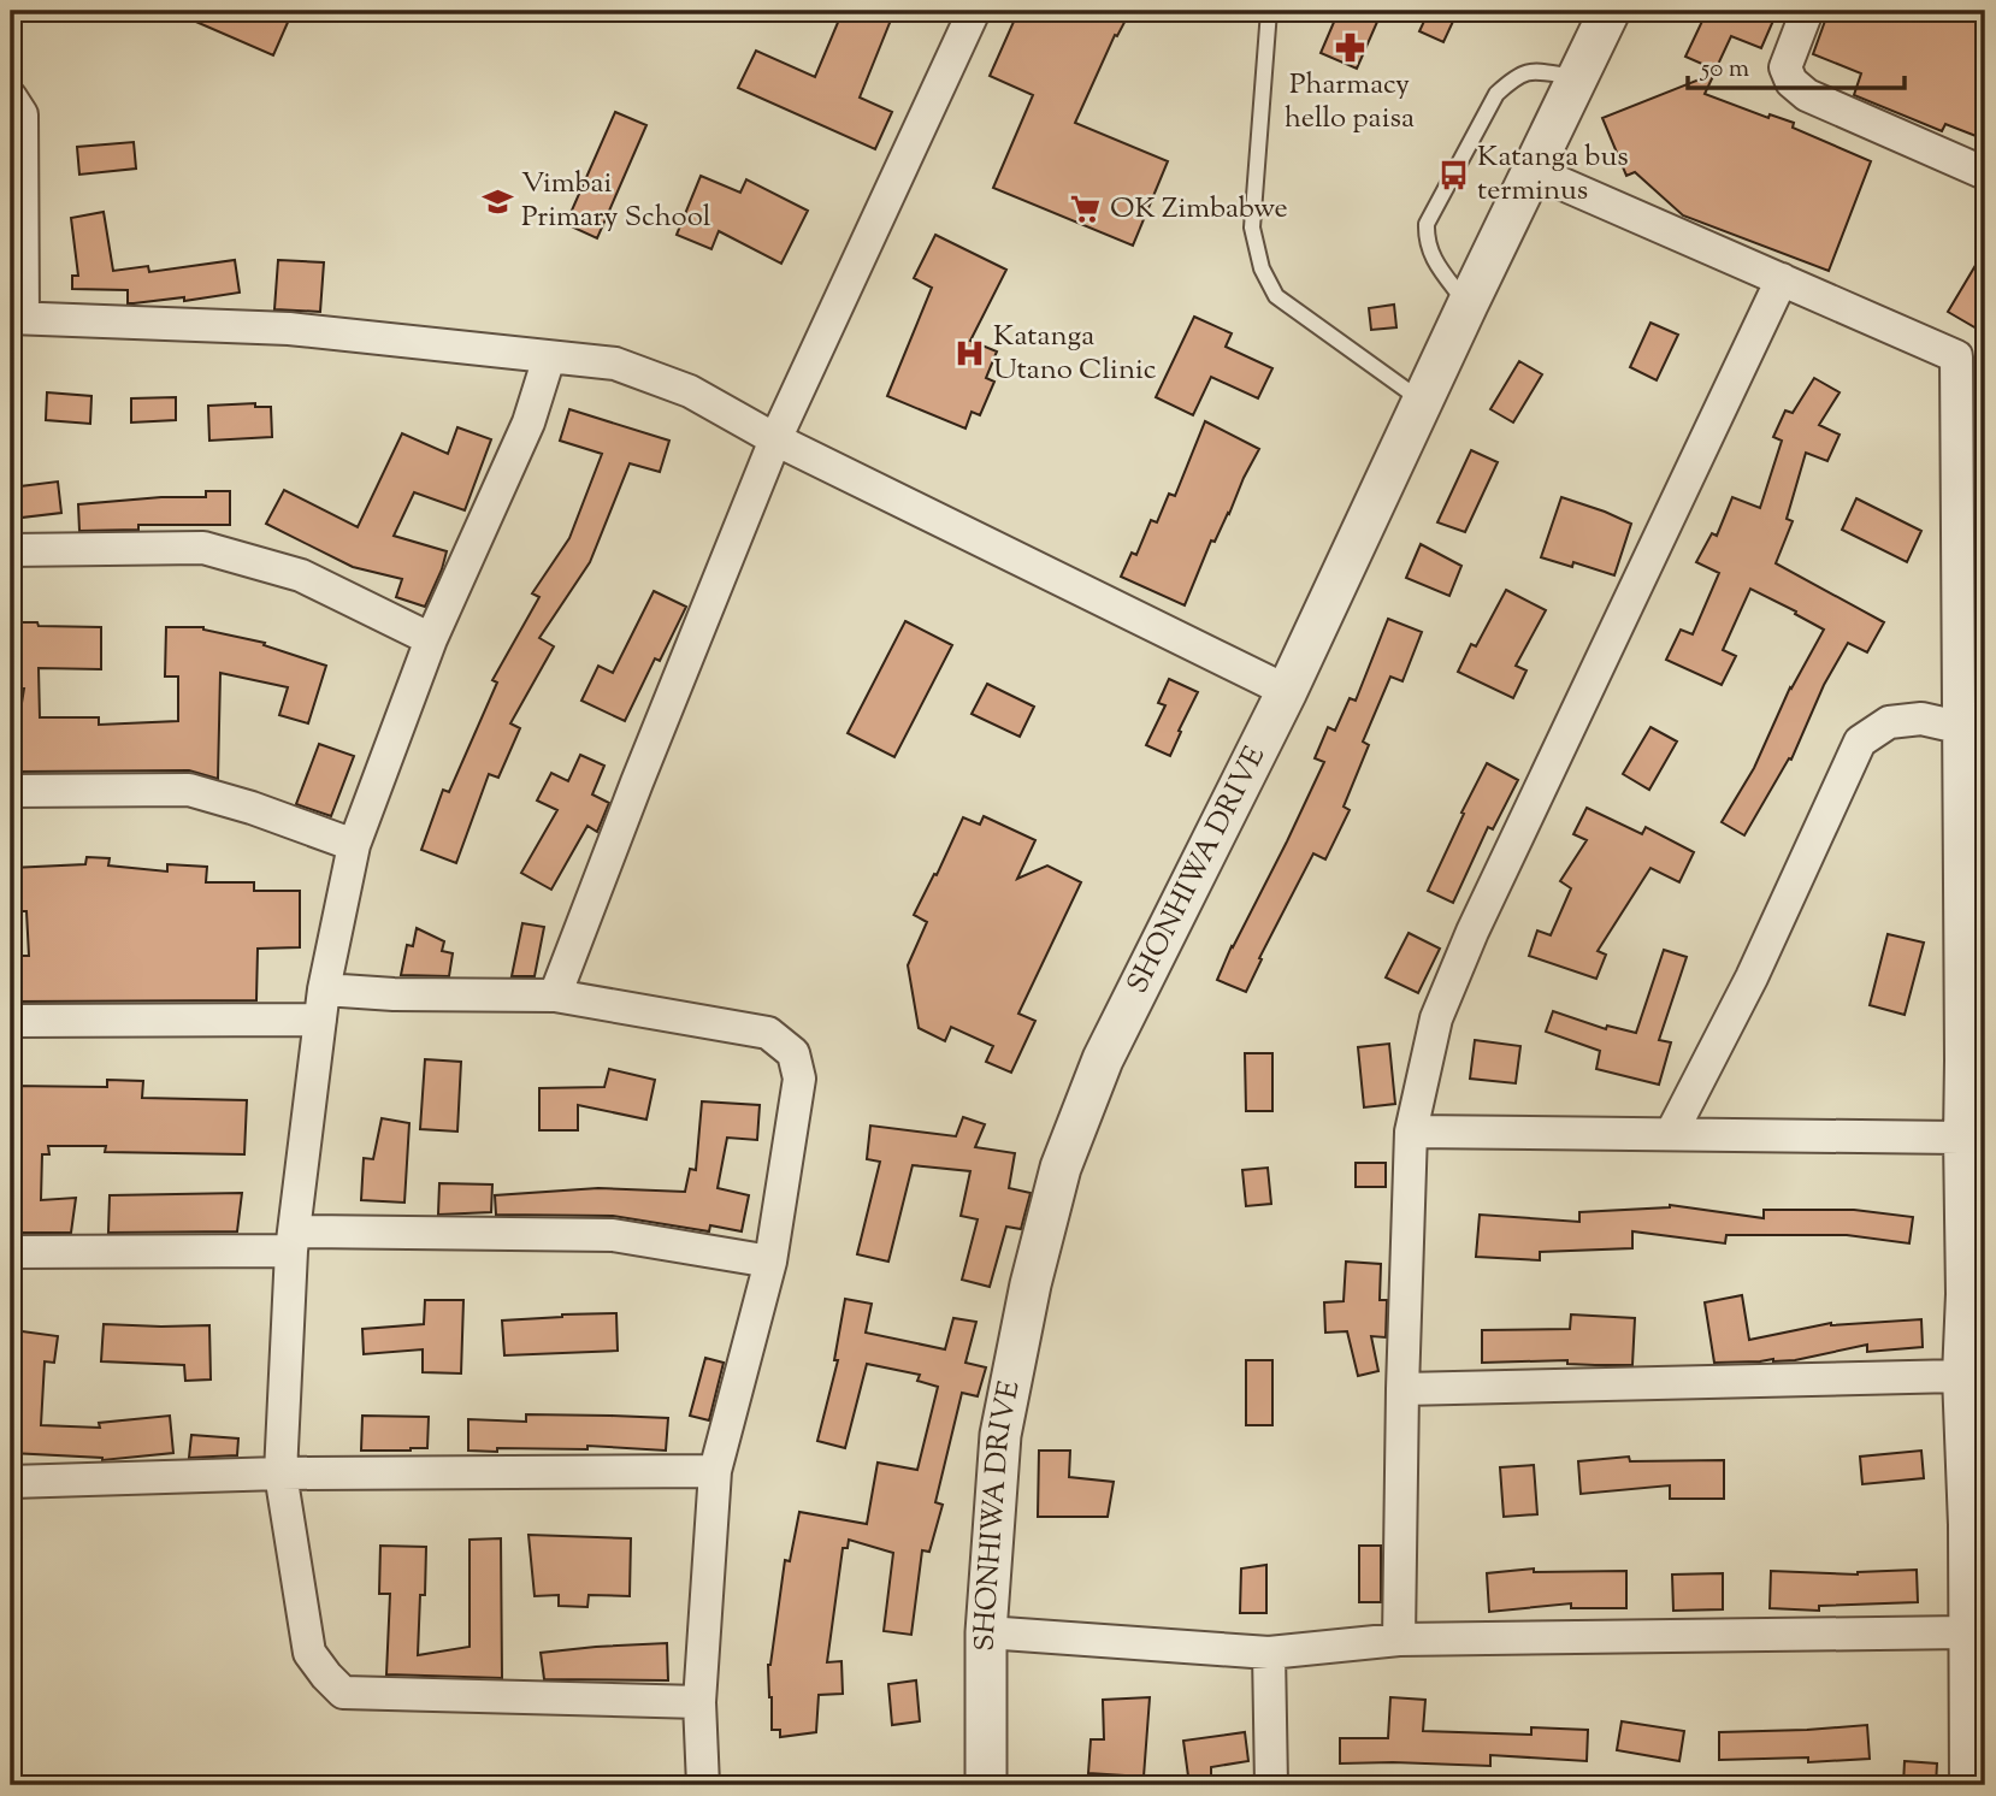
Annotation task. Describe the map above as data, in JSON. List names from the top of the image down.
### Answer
{
  "streets": {
    "street": ["SHONHIWA DRIVE"]
  },
  "places": {
    "pharmacy": ["Pharmacy hello paisa"],
    "bus stop": ["Katanga bus terminus"],
    "school or university": ["Vimbai Primary School"],
    "supermarket": ["OK Zimbabwe"],
    "hospital": ["Katanga Utano Clinic"]
  },
  "scale_bar": "50 m"
}
